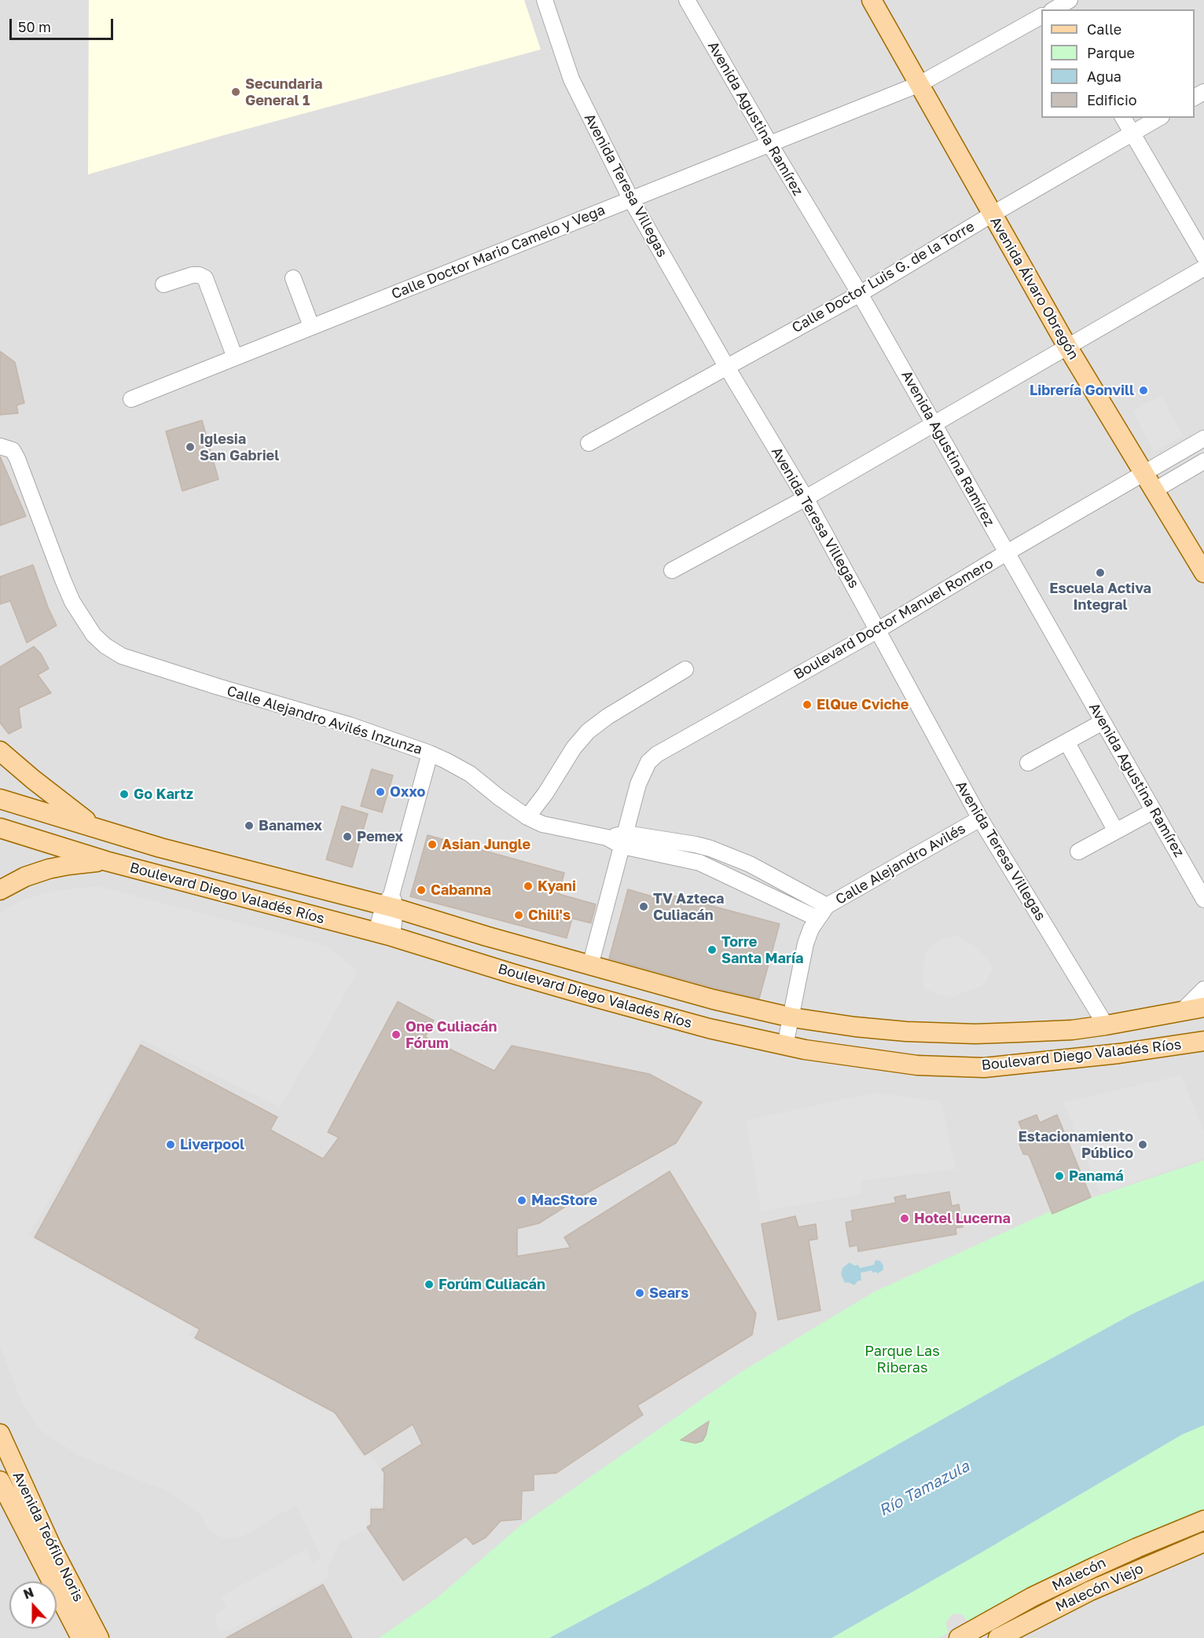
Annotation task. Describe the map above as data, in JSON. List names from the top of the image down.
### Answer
{
  "streets": {
    "main road": [
      "Avenida Álvaro Obregón",
      "Boulevard Diego Valadés Ríos",
      "Avenida Teófilo Noris",
      "Malecón",
      "Malecón Viejo"
    ],
    "street": [
      "Avenida Agustina Ramírez",
      "Avenida Teresa Villegas",
      "Calle Doctor Mario Camelo y Vega",
      "Calle Doctor Luis G. de la Torre",
      "Boulevard Doctor Manuel Romero",
      "Calle Alejandro Avilés Inzunza",
      "Calle Alejandro Avilés"
    ]
  },
  "crossings": [
    ["Avenida Agustina Ramírez", "Calle Doctor Mario Camelo y Vega"],
    ["Avenida Agustina Ramírez", "Calle Doctor Luis G. de la Torre"],
    ["Avenida Agustina Ramírez", "Boulevard Doctor Manuel Romero"],
    ["Avenida Teresa Villegas", "Calle Doctor Mario Camelo y Vega"],
    ["Avenida Teresa Villegas", "Calle Doctor Luis G. de la Torre"],
    ["Avenida Teresa Villegas", "Boulevard Doctor Manuel Romero"],
    ["Avenida Teresa Villegas", "Calle Alejandro Avilés"],
    ["Avenida Teresa Villegas", "Boulevard Diego Valadés Ríos"],
    ["Calle Doctor Mario Camelo y Vega", "Avenida Álvaro Obregón"],
    ["Calle Doctor Luis G. de la Torre", "Avenida Álvaro Obregón"],
    ["Avenida Álvaro Obregón", "Boulevard Doctor Manuel Romero"],
    ["Boulevard Doctor Manuel Romero", "Calle Alejandro Avilés Inzunza"],
    ["Boulevard Doctor Manuel Romero", "Boulevard Diego Valadés Ríos"],
    ["Calle Alejandro Avilés Inzunza", "Calle Alejandro Avilés"],
    ["Calle Alejandro Avilés", "Boulevard Diego Valadés Ríos"]
  ],
  "water": ["Río Tamazula"],
  "parks": ["Parque Las Riberas"],
  "places": [
    "Secundaria General 1",
    "Librería Gonvill",
    "Iglesia San Gabriel",
    "Escuela Activa Integral",
    "ElQue Cviche",
    "Oxxo",
    "Go Kartz",
    "Banamex",
    "Pemex",
    "Asian Jungle",
    "Kyani",
    "Cabanna",
    "TV Azteca Culiacán",
    "Chili's",
    "Torre Santa María",
    "One Culiacán Fórum",
    "Liverpool",
    "Estacionamiento Público",
    "Panamá",
    "MacStore",
    "Hotel Lucerna",
    "Forúm Culiacán",
    "Sears"
  ],
  "legend": [
    "Calle",
    "Parque",
    "Agua",
    "Edificio"
  ],
  "scale_bar": "50 m",
  "north": "top"
}
